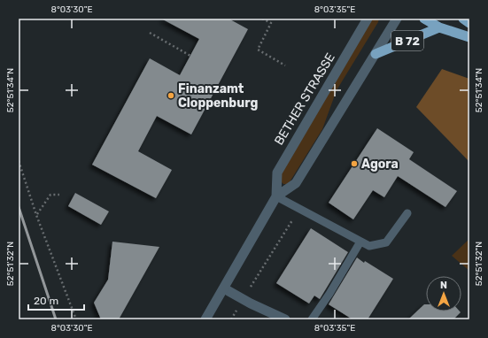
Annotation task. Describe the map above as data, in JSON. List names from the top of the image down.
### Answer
{
  "streets": {
    "highway": ["B 72"],
    "street": ["BETHER STRASSE"]
  },
  "crossings": [
    ["B 72", "BETHER STRASSE"]
  ],
  "places": ["Finanzamt Cloppenburg", "Agora"],
  "scale_bar": "20 m",
  "north": "top",
  "coordinates": [
    "8°03'30\"E",
    "8°03'35\"E",
    "52°51'34\"N",
    "52°51'32\"N"
  ]
}
